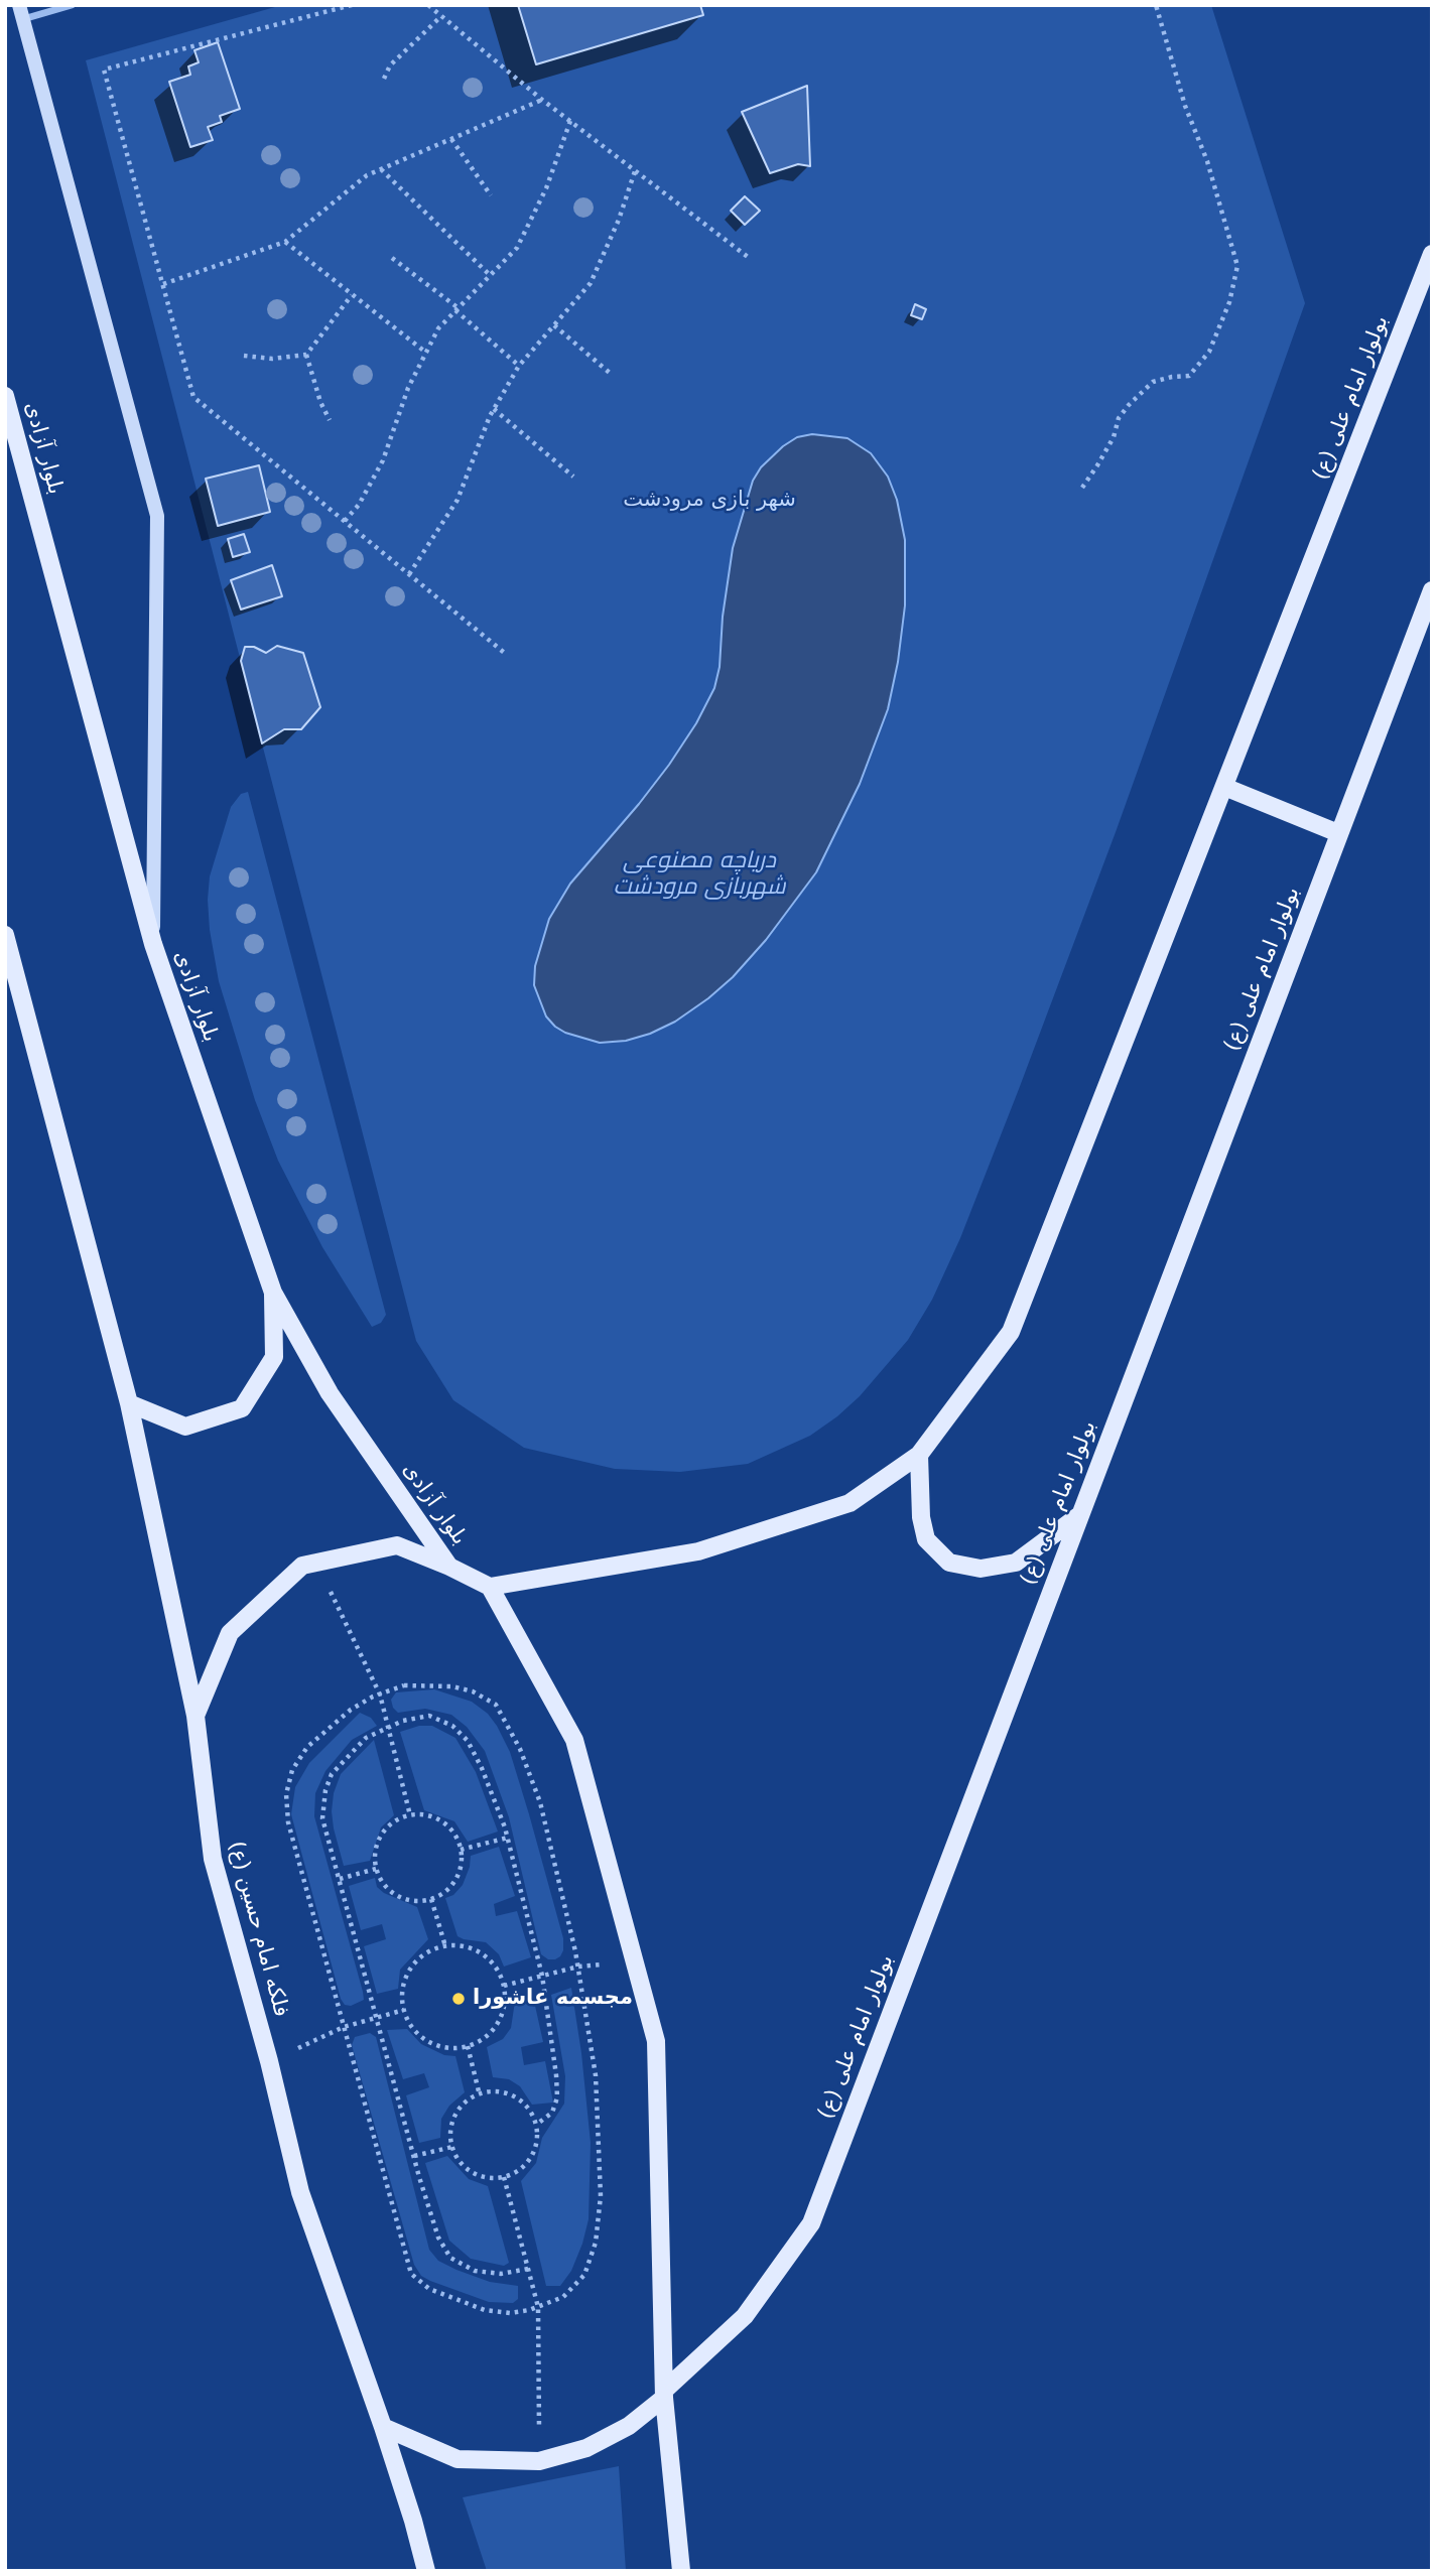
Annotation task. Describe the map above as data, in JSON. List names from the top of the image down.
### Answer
{
  "streets": {
    "main road": ["بولوار امام علی (ع)", "بلوار آزادی", "فلکه امام حسین (ع)"]
  },
  "crossings": [
    ["بولوار امام علی (ع)", "فلکه امام حسین (ع)"],
    ["بلوار آزادی", "فلکه امام حسین (ع)"]
  ],
  "water": ["دریاچه مصنوعی شهربازی مرودشت"],
  "parks": ["شهر بازی مرودشت"],
  "places": ["مجسمه عاشورا"]
}
